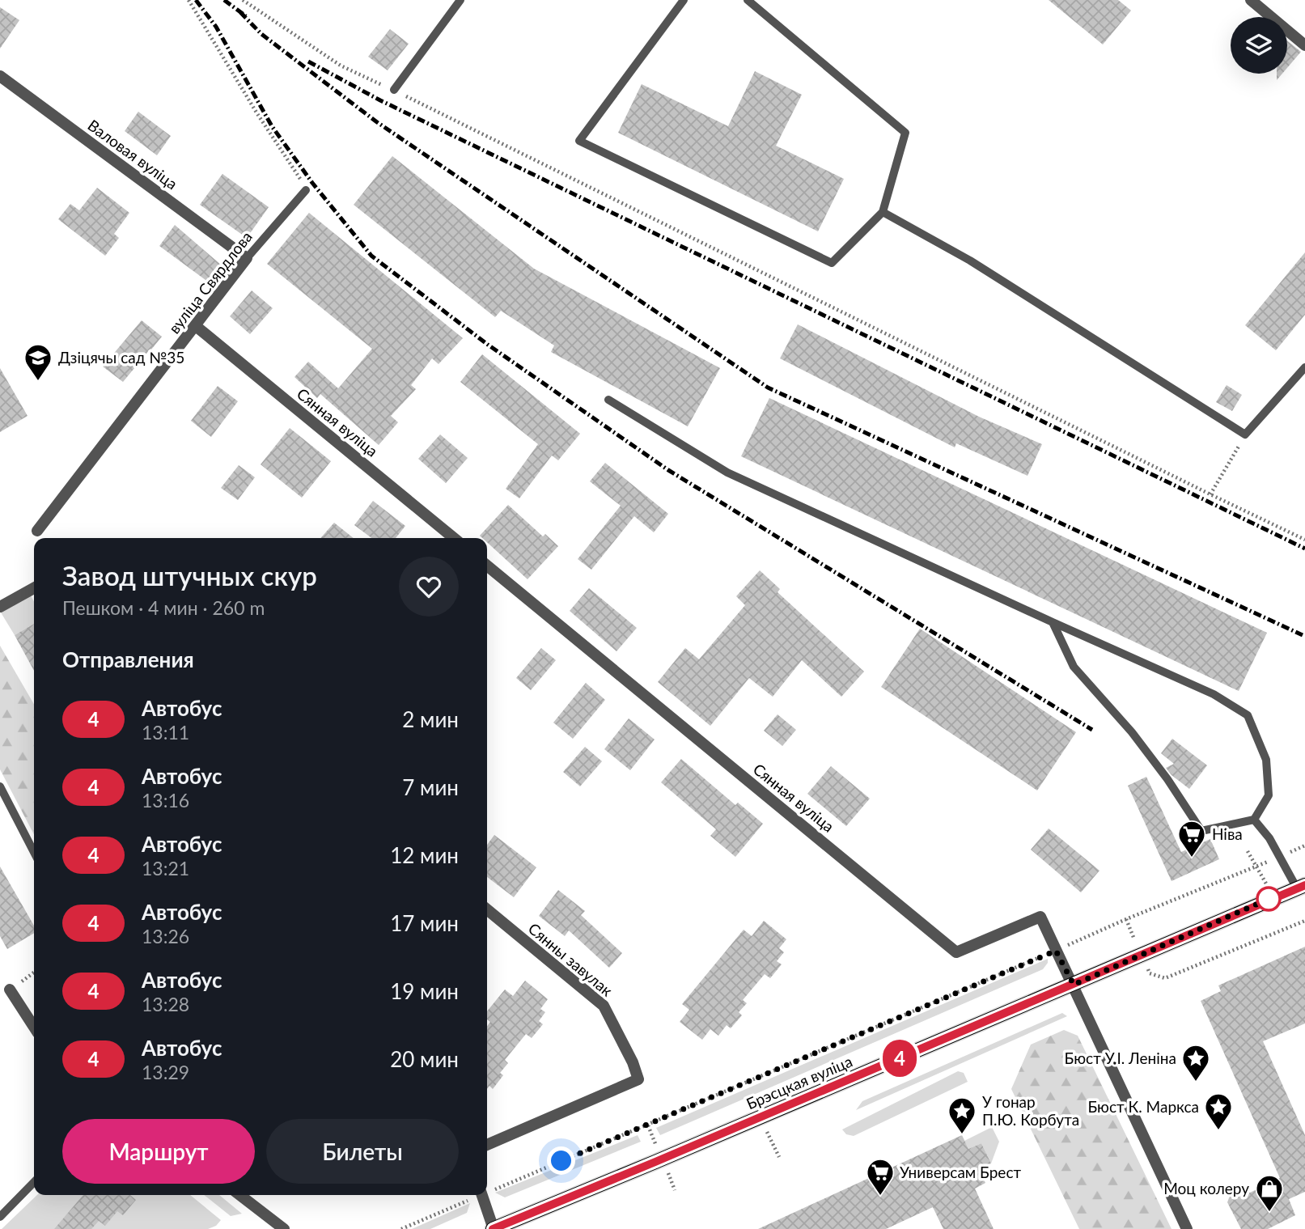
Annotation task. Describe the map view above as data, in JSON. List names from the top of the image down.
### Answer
{
  "streets": {
    "main road": ["Брэсцкая вуліца"],
    "street": [
      "Валовая вуліца",
      "вуліца Свярдлова",
      "Сянная вуліца",
      "Сянны завулак"
    ]
  },
  "crossings": [
    ["Валовая вуліца", "вуліца Свярдлова"],
    ["вуліца Свярдлова", "Сянная вуліца"],
    ["Сянная вуліца", "Брэсцкая вуліца"]
  ],
  "places": {
    "school or university": ["Дзіцячы сад №35"],
    "supermarket": ["Ніва", "Универсам Брест"],
    "place": ["Бюст У.І. Леніна", "Бюст К. Маркса", "У гонар П.Ю. Корбута"],
    "shop": ["Моц колеру"]
  },
  "lines": ["bus line 4"],
  "page": {
    "on_map": "4",
    "heading": [
      ["Завод штучных скур", "Пешком · 4 мин · 260 m"],
      "Отправления"
    ],
    "list": [
      {
        "mark": "4",
        "name": "Автобус",
        "note": "13:11",
        "value": "2 мин"
      },
      {
        "mark": "4",
        "name": "Автобус",
        "note": "13:16",
        "value": "7 мин"
      },
      {
        "mark": "4",
        "name": "Автобус",
        "note": "13:21",
        "value": "12 мин"
      },
      {
        "mark": "4",
        "name": "Автобус",
        "note": "13:26",
        "value": "17 мин"
      },
      {
        "mark": "4",
        "name": "Автобус",
        "note": "13:28",
        "value": "19 мин"
      },
      {
        "mark": "4",
        "name": "Автобус",
        "note": "13:29",
        "value": "20 мин"
      }
    ],
    "buttons": ["Маршрут", "Билеты"]
  }
}
